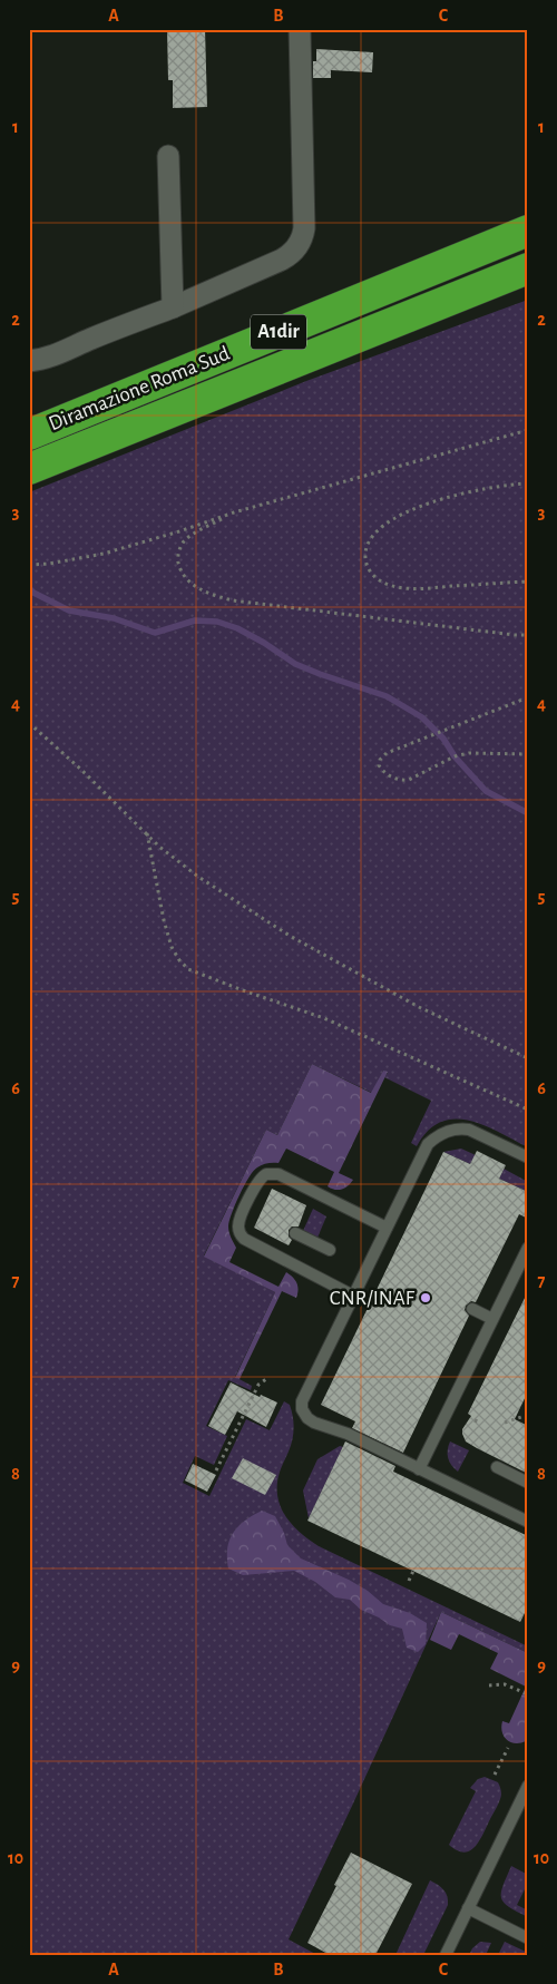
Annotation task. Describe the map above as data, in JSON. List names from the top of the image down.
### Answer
{
  "streets": {
    "highway": ["A1dir", "Diramazione Roma Sud"]
  },
  "places": ["CNR/INAF"],
  "grid": {
    "columns": ["A", "B", "C"],
    "rows": [
      "1",
      "2",
      "3",
      "4",
      "5",
      "6",
      "7",
      "8",
      "9",
      "10"
    ]
  }
}
